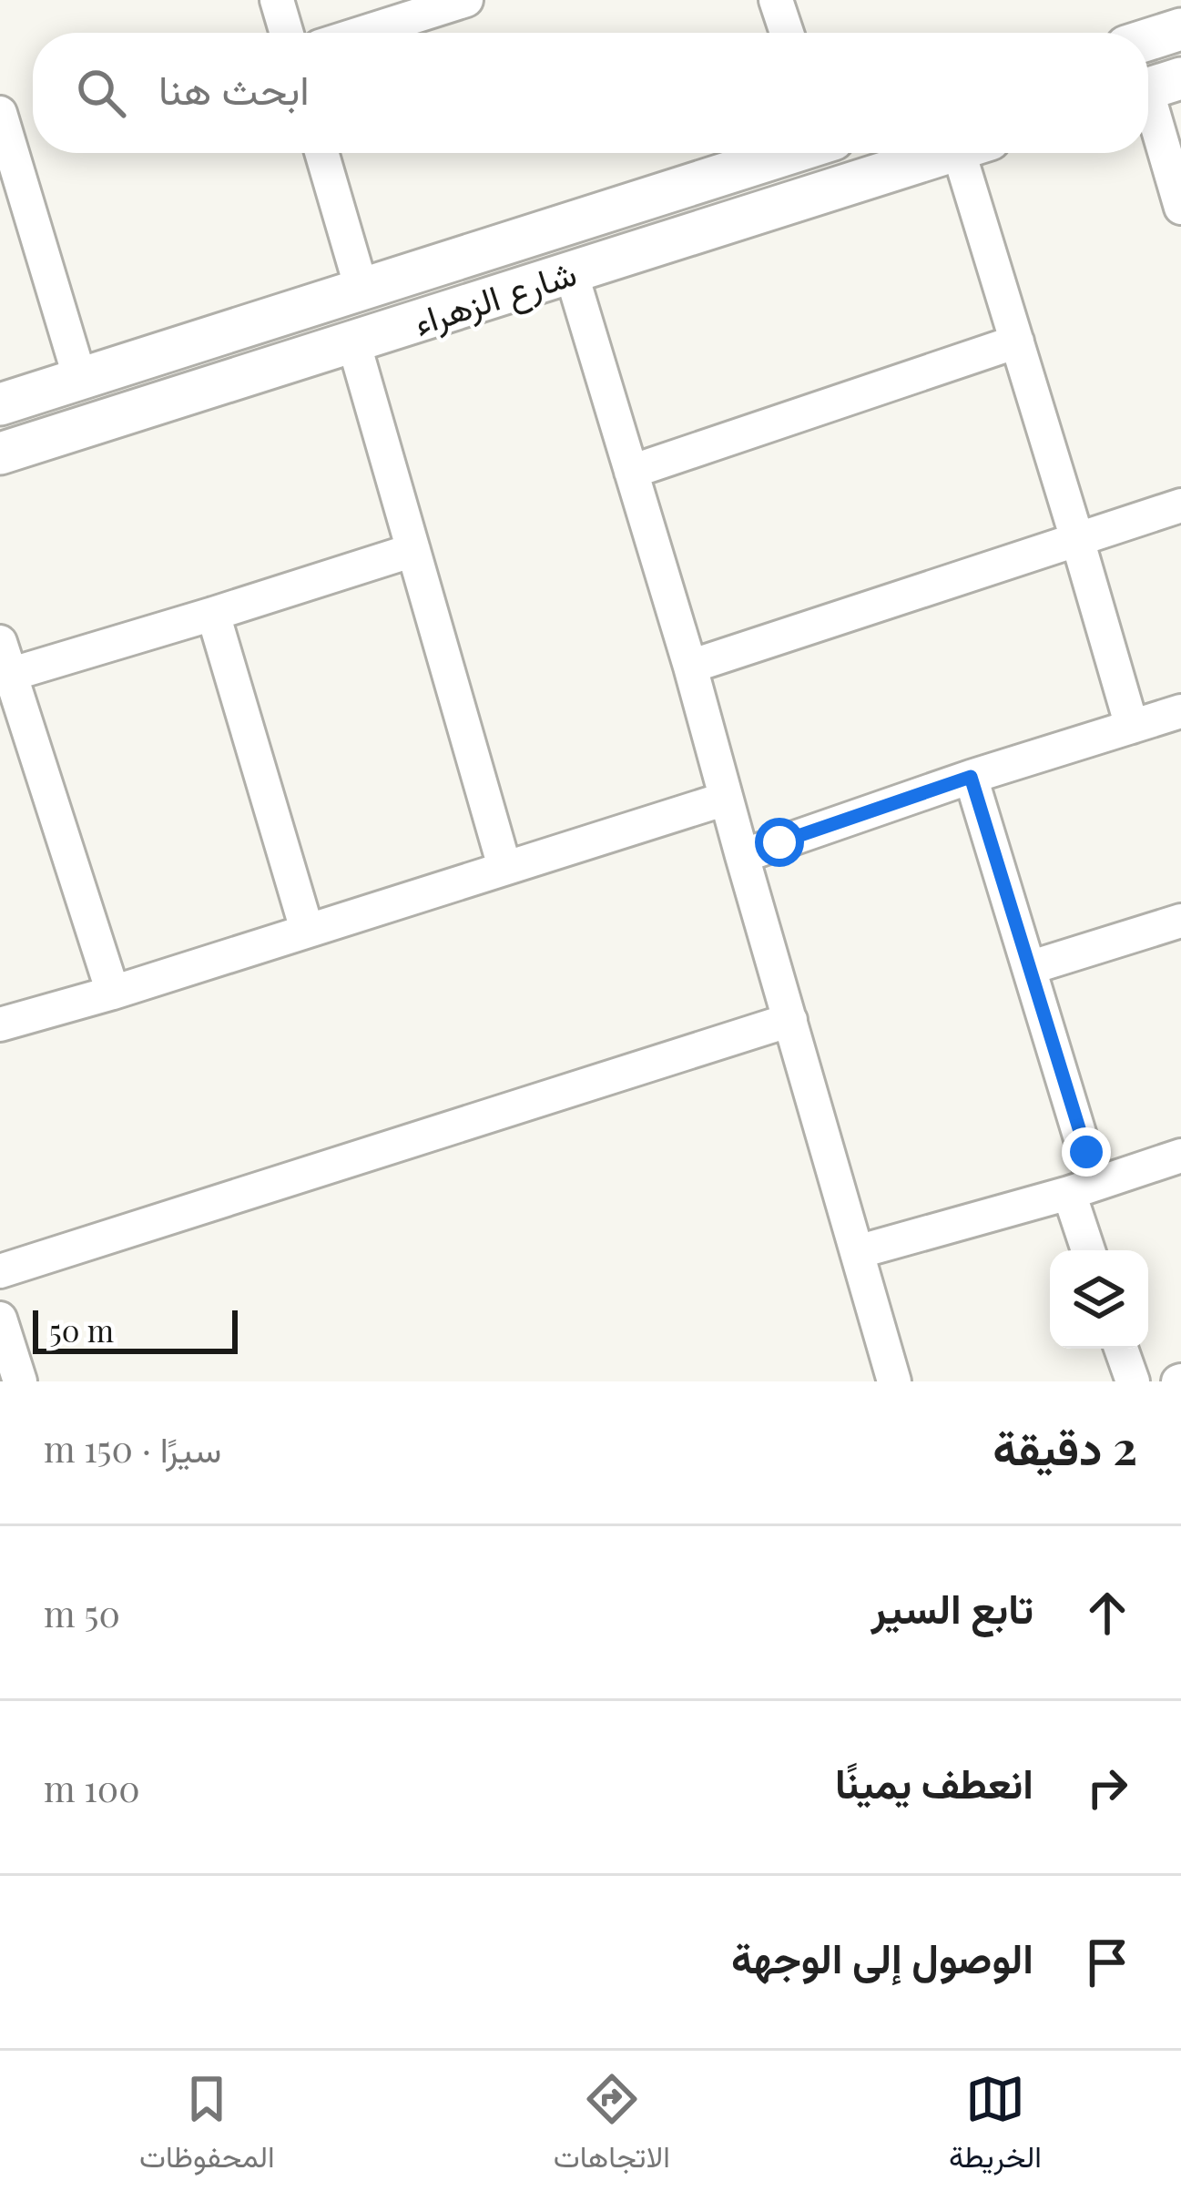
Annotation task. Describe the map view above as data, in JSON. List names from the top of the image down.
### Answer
{
  "streets": {
    "main road": ["شارع الزهراء"]
  },
  "scale_bar": "50 m",
  "page": {
    "search": "ابحث هنا",
    "scale": "50 m",
    "heading": ["2 دقيقة", "سيرًا · 150 m"],
    "list": [
      ["تابع السير", "50 m"],
      ["انعطف يمينًا", "100 m"],
      "الوصول إلى الوجهة"
    ],
    "nav": ["الخريطة", "الاتجاهات", "المحفوظات"]
  }
}
